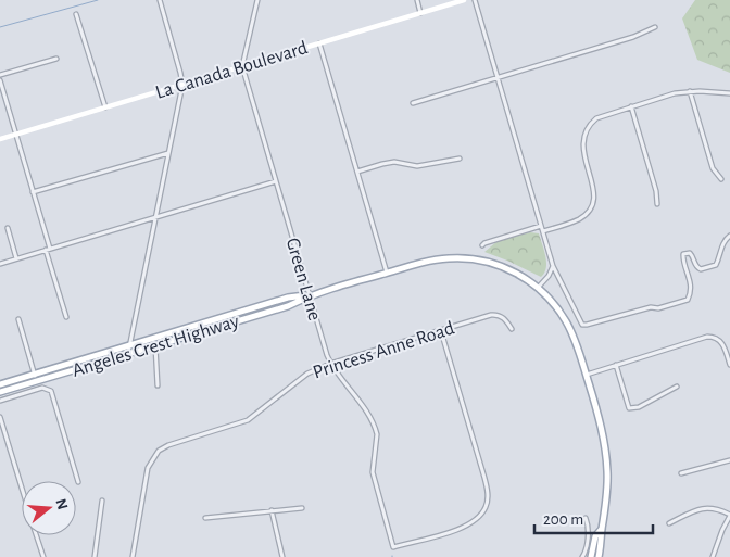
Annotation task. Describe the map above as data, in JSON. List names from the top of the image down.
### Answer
{
  "streets": {
    "main road": ["Angeles Crest Highway"],
    "street": ["La Canada Boulevard", "Green Lane", "Princess Anne Road"]
  },
  "crossings": [
    ["La Canada Boulevard", "Green Lane"],
    ["Green Lane", "Angeles Crest Highway"],
    ["Green Lane", "Princess Anne Road"]
  ],
  "scale_bar": "200 m",
  "north": "right"
}
